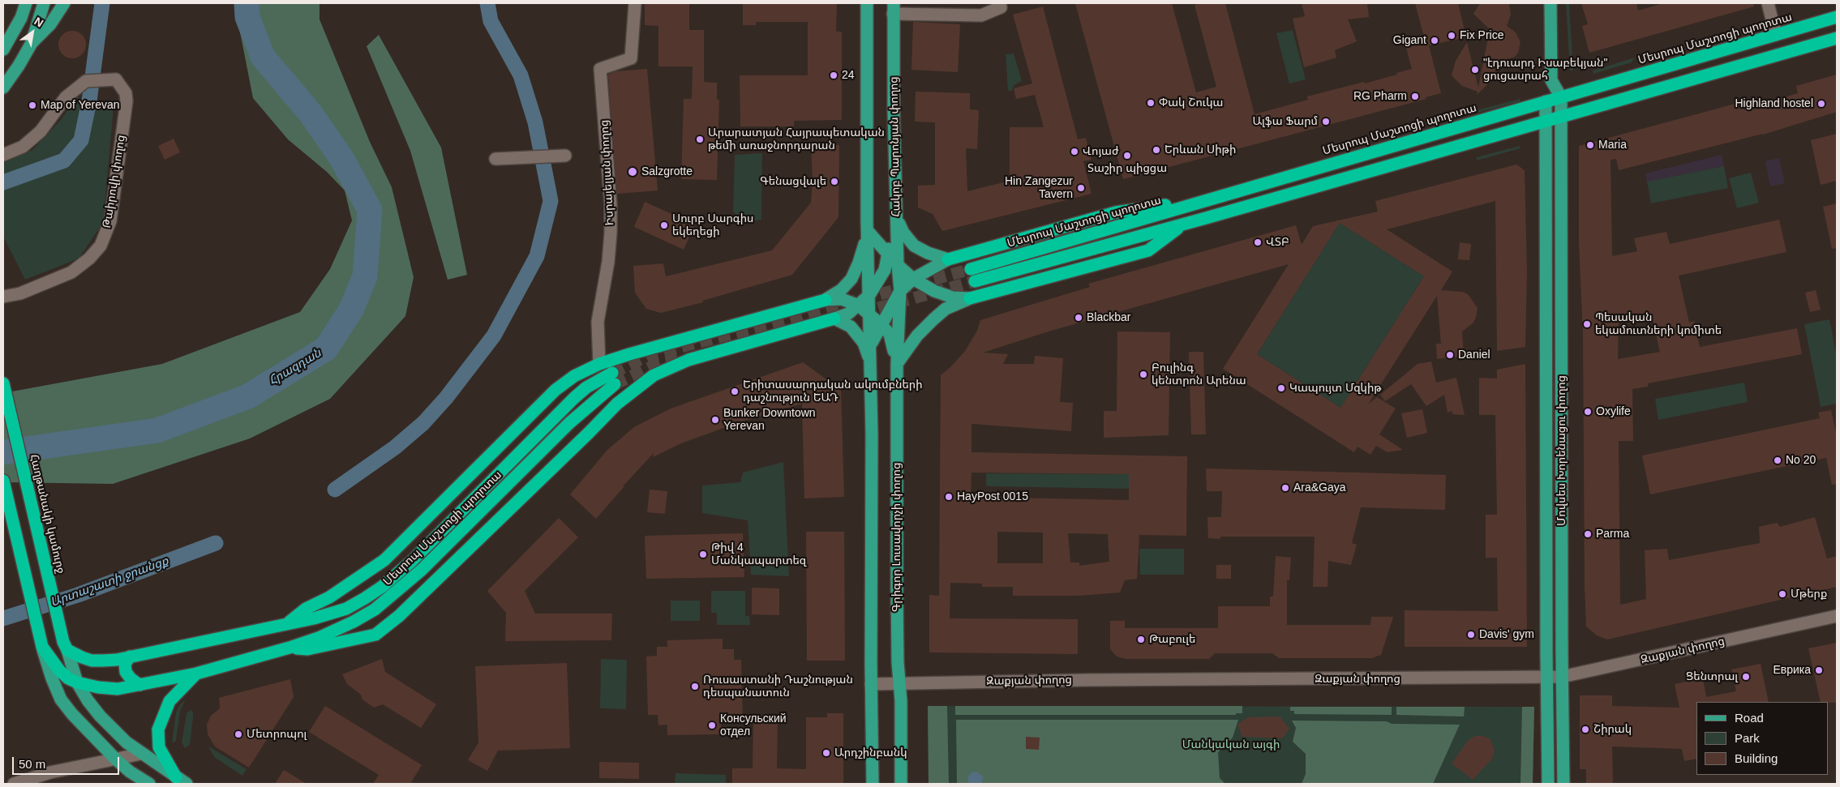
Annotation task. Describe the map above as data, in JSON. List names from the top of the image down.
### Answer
{
  "streets": {
    "highway": ["Մեսրոպ Մաշտոցի պողոտա", "Հաղթանակի կամուրջ"],
    "main road": ["Հակոբ Պարոնյան փողոց", "Մովսես Խորենացու փողոց", "Գրիգոր Լուսավորչի փողոց"],
    "street": ["Իսրայելյան փողոց", "Թաիրովի փողոց", "Զաքյան փողոց"]
  },
  "crossings": [
    ["Մեսրոպ Մաշտոցի պողոտա", "Մովսես Խորենացու փողոց"],
    ["Մեսրոպ Մաշտոցի պողոտա", "Հաղթանակի կամուրջ"],
    ["Հակոբ Պարոնյան փողոց", "Գրիգոր Լուսավորչի փողոց"],
    ["Մովսես Խորենացու փողոց", "Զաքյան փողոց"],
    ["Գրիգոր Լուսավորչի փողոց", "Զաքյան փողոց"]
  ],
  "water": ["Հրազդան", "Արտաշատի ջրանցք"],
  "parks": ["Մանկական այգի"],
  "places": [
    "Fix Price",
    "Gigant",
    "\"էդուարդ Իսաբեկյան\" ցուցասրահ",
    "24",
    "RG Pharm",
    "Փակ Շուկա",
    "Highland hostel",
    "Map of Yerevan",
    "Ալֆա Ֆարմ",
    "Արարատյան Հայրապետական թեմի առաջնորդարան",
    "Maria",
    "Երևան Սիթի",
    "Վոյաժ",
    "Տաշիր պիցցա",
    "Salzgrotte",
    "Գենացվալե",
    "Hin Zangezur Tavern",
    "Սուրբ Սարգիս եկեղեցի",
    "ՎՏԲ",
    "Blackbar",
    "Պեսական եկամուտների կոմիտե",
    "Daniel",
    "Բուլինգ կենտրոն Արենա",
    "Կապույտ Մզկիթ",
    "Երիտասարդական ակումբների դաշնություն ԵԱԴ",
    "Oxylife",
    "Bunker Downtown Yerevan",
    "No 20",
    "Ara&Gaya",
    "HayPost 0015",
    "Parma",
    "Թիվ 4 Մանկապարտեզ",
    "Մթերք",
    "Davis' gym",
    "Թաբուլե",
    "Еврика",
    "Ցենտրալ",
    "Ռուսաստանի Դաշնության դեսպանատուն",
    "Консульский отдел",
    "Շիրակ",
    "Մետրոպոլ",
    "Արդշինբանկ"
  ],
  "legend": ["Road", "Park", "Building"],
  "scale_bar": "50 m",
  "north": "top right"
}
